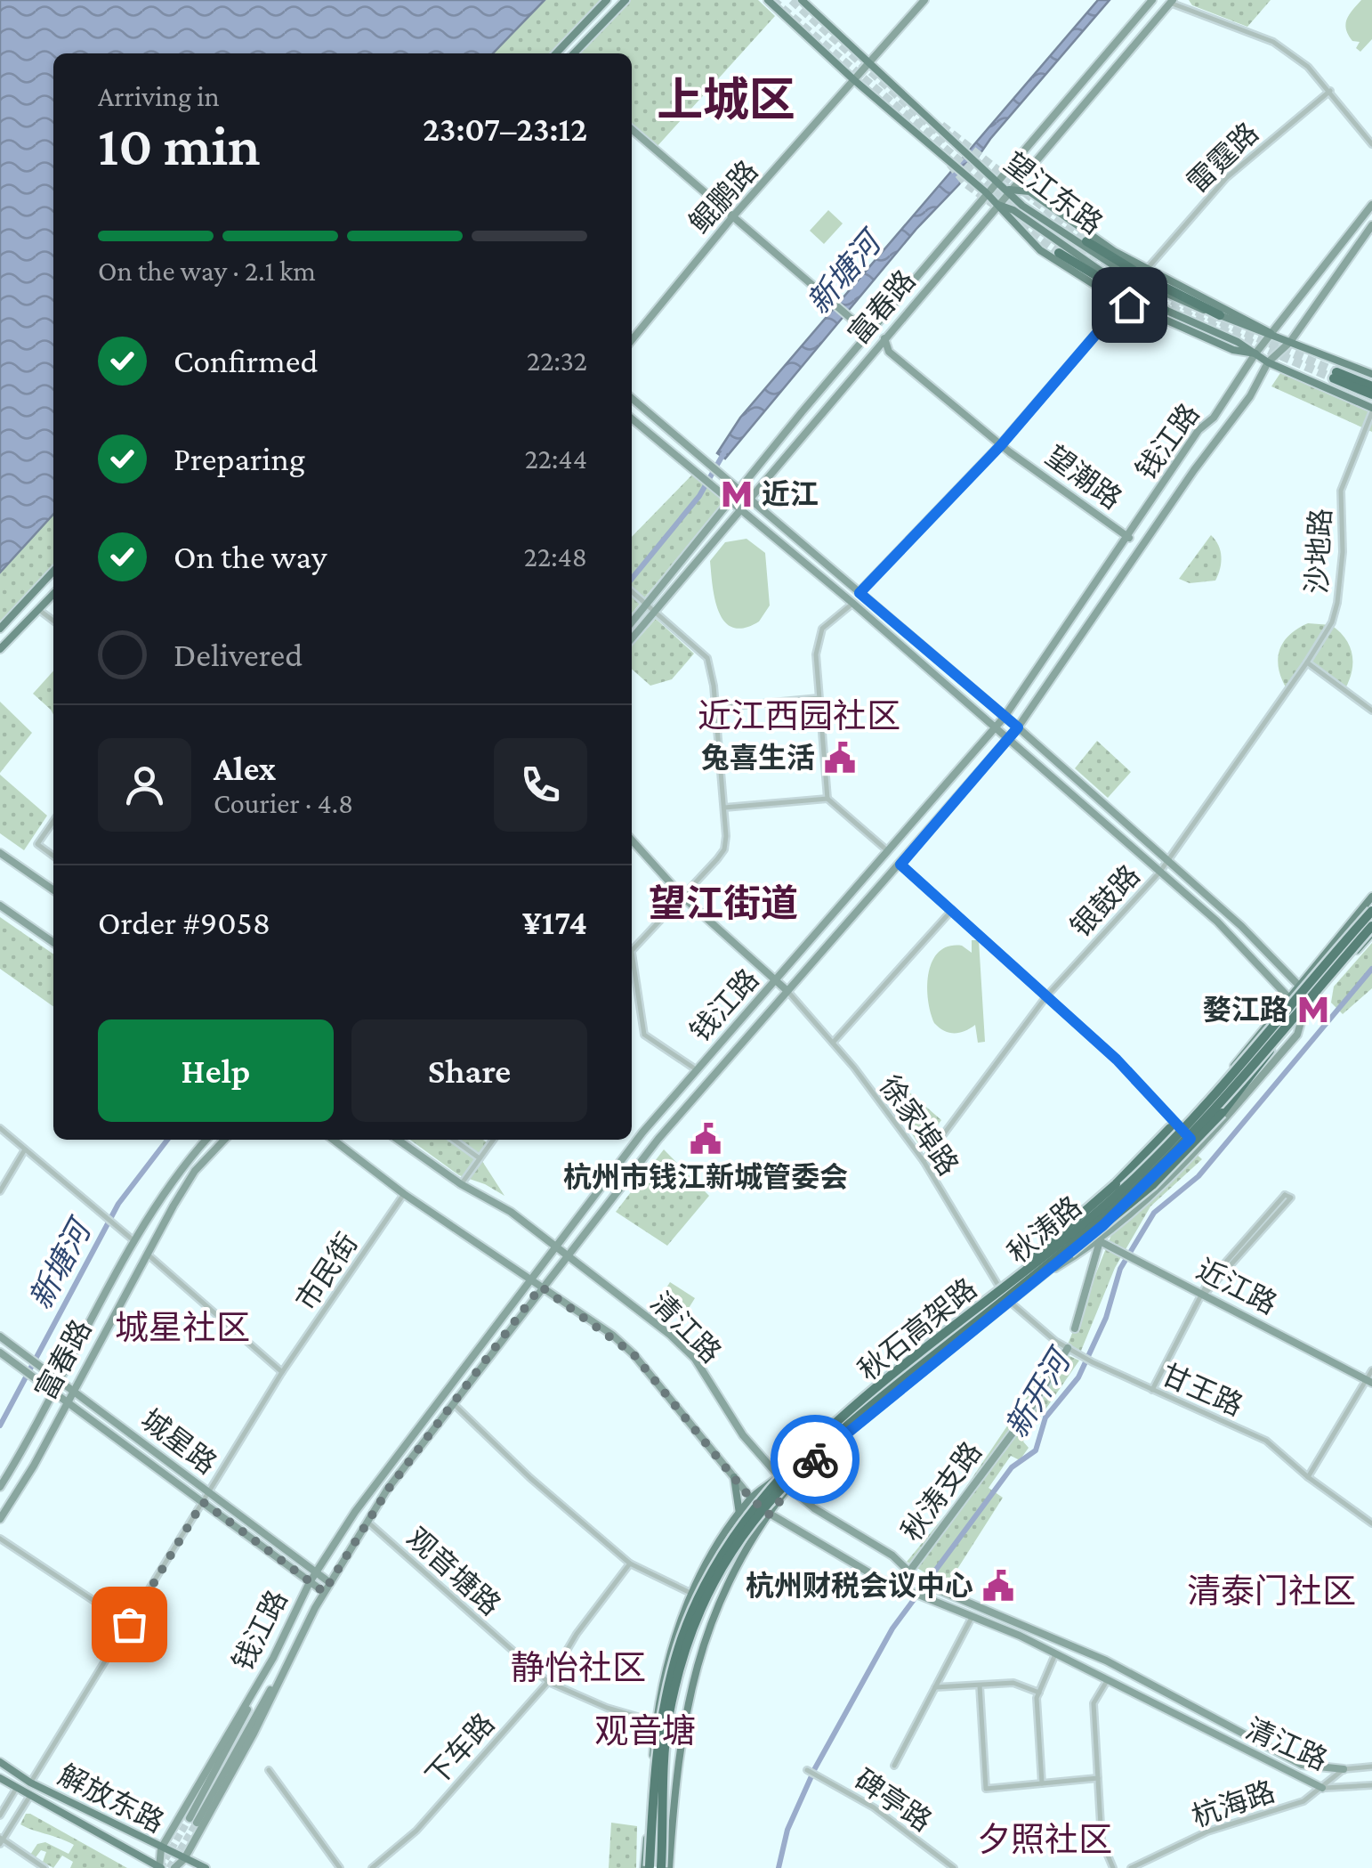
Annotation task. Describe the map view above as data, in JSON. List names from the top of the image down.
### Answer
{
  "streets": {
    "highway": ["秋石高架路"],
    "main road": [
      "望江东路",
      "鲲鹏路",
      "富春路",
      "钱江路",
      "望潮路",
      "秋涛路",
      "近江路",
      "清江路",
      "城星路",
      "秋涛支路",
      "解放东路"
    ],
    "street": [
      "雷霆路",
      "沙地路",
      "银鼓路",
      "徐家埠路",
      "市民街",
      "甘王路",
      "观音塘路",
      "下车路",
      "碑亭路",
      "杭海路"
    ]
  },
  "crossings": [
    ["望江东路", "鲲鹏路"],
    ["望江东路", "富春路"],
    ["望江东路", "钱江路"],
    ["望江东路", "沙地路"],
    ["富春路", "城星路"],
    ["钱江路", "望潮路"],
    ["钱江路", "徐家埠路"],
    ["钱江路", "清江路"],
    ["钱江路", "城星路"],
    ["钱江路", "观音塘路"],
    ["钱江路", "解放东路"],
    ["沙地路", "银鼓路"],
    ["银鼓路", "徐家埠路"],
    ["徐家埠路", "秋涛路"],
    ["秋涛路", "近江路"],
    ["秋涛路", "清江路"],
    ["秋涛路", "秋石高架路"],
    ["秋涛路", "甘王路"],
    ["秋涛路", "观音塘路"],
    ["市民街", "清江路"],
    ["市民街", "城星路"],
    ["市民街", "解放东路"],
    ["清江路", "秋涛支路"],
    ["清江路", "杭海路"],
    ["甘王路", "秋涛支路"],
    ["观音塘路", "下车路"]
  ],
  "districts": [
    "上城区",
    "近江西园社区",
    "望江街道",
    "城星社区",
    "清泰门社区",
    "静怡社区",
    "观音塘",
    "夕照社区"
  ],
  "water": ["新塘河", "新开河"],
  "places": {
    "metro station": ["近江", "婺江路"],
    "public building": ["兔喜生活", "杭州市钱江新城管委会", "杭州财税会议中心"]
  },
  "page": {
    "heading": ["10 min", "Arriving in", "23:07–23:12"],
    "panel": [
      "Alex",
      "Courier · 4.8",
      "Order #9058",
      "¥174"
    ],
    "bar": "On the way · 2.1 km",
    "list": [
      ["Confirmed", "22:32"],
      ["Preparing", "22:44"],
      ["On the way", "22:48"],
      "Delivered"
    ],
    "buttons": ["Help", "Share"]
  }
}
